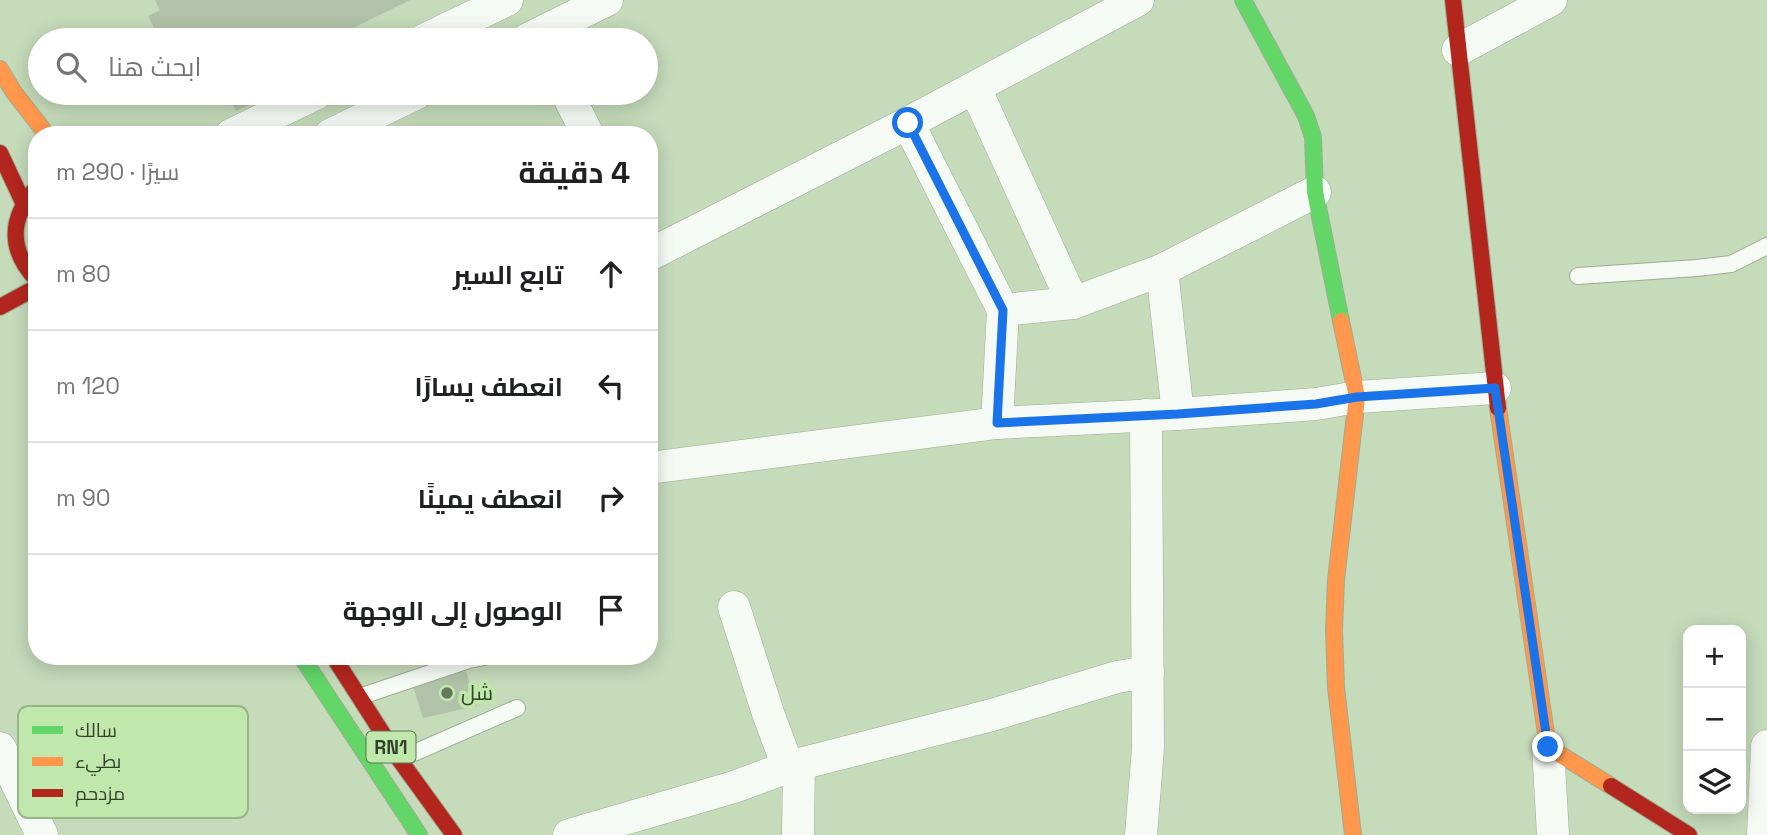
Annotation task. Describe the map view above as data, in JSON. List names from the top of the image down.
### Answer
{
  "streets": {
    "street": ["RN1"]
  },
  "places": ["شل"],
  "legend": ["سالك", "بطيء", "مزدحم"],
  "page": {
    "search": "ابحث هنا",
    "heading": ["4 دقيقة", "سيرًا · 290 m"],
    "list": [
      ["تابع السير", "80 m"],
      ["انعطف يسارًا", "120 m"],
      ["انعطف يمينًا", "90 m"],
      "الوصول إلى الوجهة"
    ],
    "map_buttons": ["+", "−"]
  }
}
